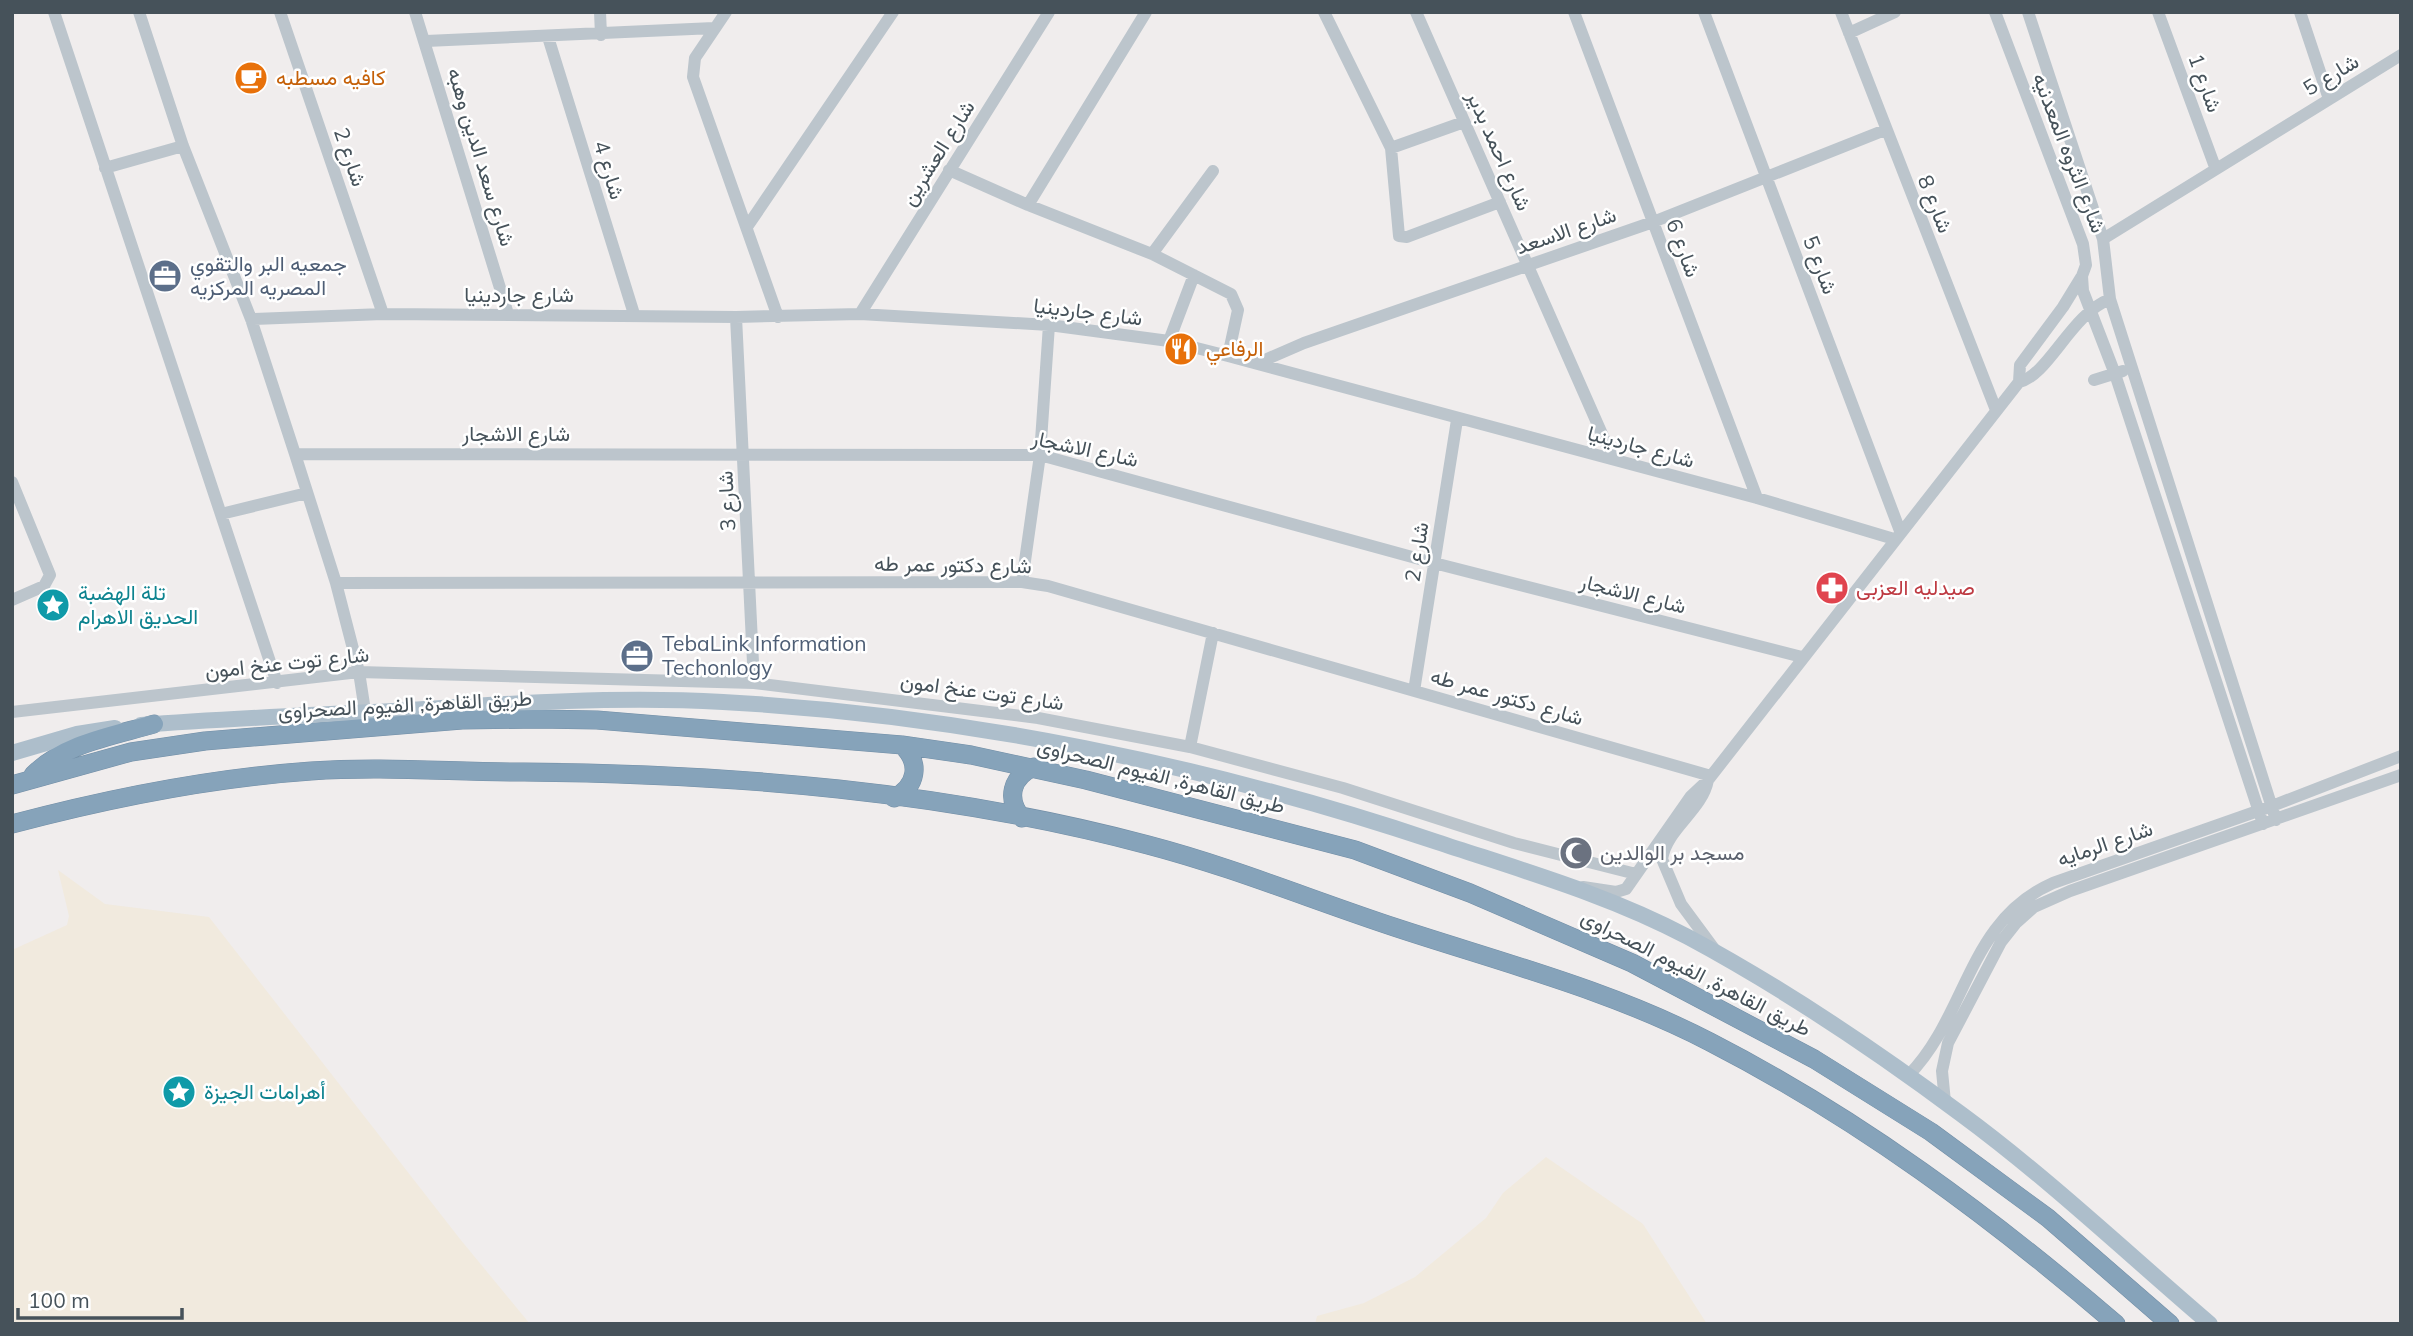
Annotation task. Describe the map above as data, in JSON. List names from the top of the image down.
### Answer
{
  "streets": {
    "highway": ["طريق القاهرة, الفيوم الصحراوى"],
    "street": [
      "شارع 5",
      "شارع 1",
      "شارع احمد بدير",
      "شارع العشرين",
      "شارع الثروه المعدنيه",
      "شارع 2",
      "شارع سعد الدين وهبه",
      "شارع 4",
      "شارع 8",
      "شارع الاسعد",
      "شارع 6",
      "شارع جاردينيا",
      "شارع الاشجار",
      "شارع 3",
      "شارع دكتور عمر طه",
      "شارع توت عنخ امون",
      "شارع الرمايه"
    ]
  },
  "crossings": [
    ["شارع 5", "شارع 1"],
    ["شارع 5", "شارع الثروه المعدنيه"],
    ["شارع 5", "شارع الاسعد"],
    ["شارع 5", "شارع جاردينيا"],
    ["شارع احمد بدير", "شارع الاسعد"],
    ["شارع احمد بدير", "شارع جاردينيا"],
    ["شارع العشرين", "شارع جاردينيا"],
    ["شارع الثروه المعدنيه", "شارع الرمايه"],
    ["شارع 2", "شارع جاردينيا"],
    ["شارع 2", "شارع الاشجار"],
    ["شارع 2", "شارع دكتور عمر طه"],
    ["شارع سعد الدين وهبه", "شارع جاردينيا"],
    ["شارع 4", "شارع جاردينيا"],
    ["شارع 8", "شارع الاسعد"],
    ["شارع الاسعد", "شارع 6"],
    ["شارع الاسعد", "شارع جاردينيا"],
    ["شارع 6", "شارع جاردينيا"],
    ["شارع جاردينيا", "شارع 3"],
    ["شارع الاشجار", "شارع 3"],
    ["شارع 3", "شارع دكتور عمر طه"],
    ["شارع 3", "شارع توت عنخ امون"]
  ],
  "places": {
    "cafe": ["كافيه مسطبه"],
    "office": ["جمعيه البر والتقوي المصريه المركزيه", "TebaLink Information Techonlogy"],
    "restaurant": ["الرفاعي"],
    "pharmacy": ["صيدليه العزبى"],
    "place": ["تلة الهضبة الحديق الاهرام", "أهرامات الجيزة"],
    "mosque": ["مسجد بر الوالدين"]
  },
  "scale_bar": "100 m"
}
